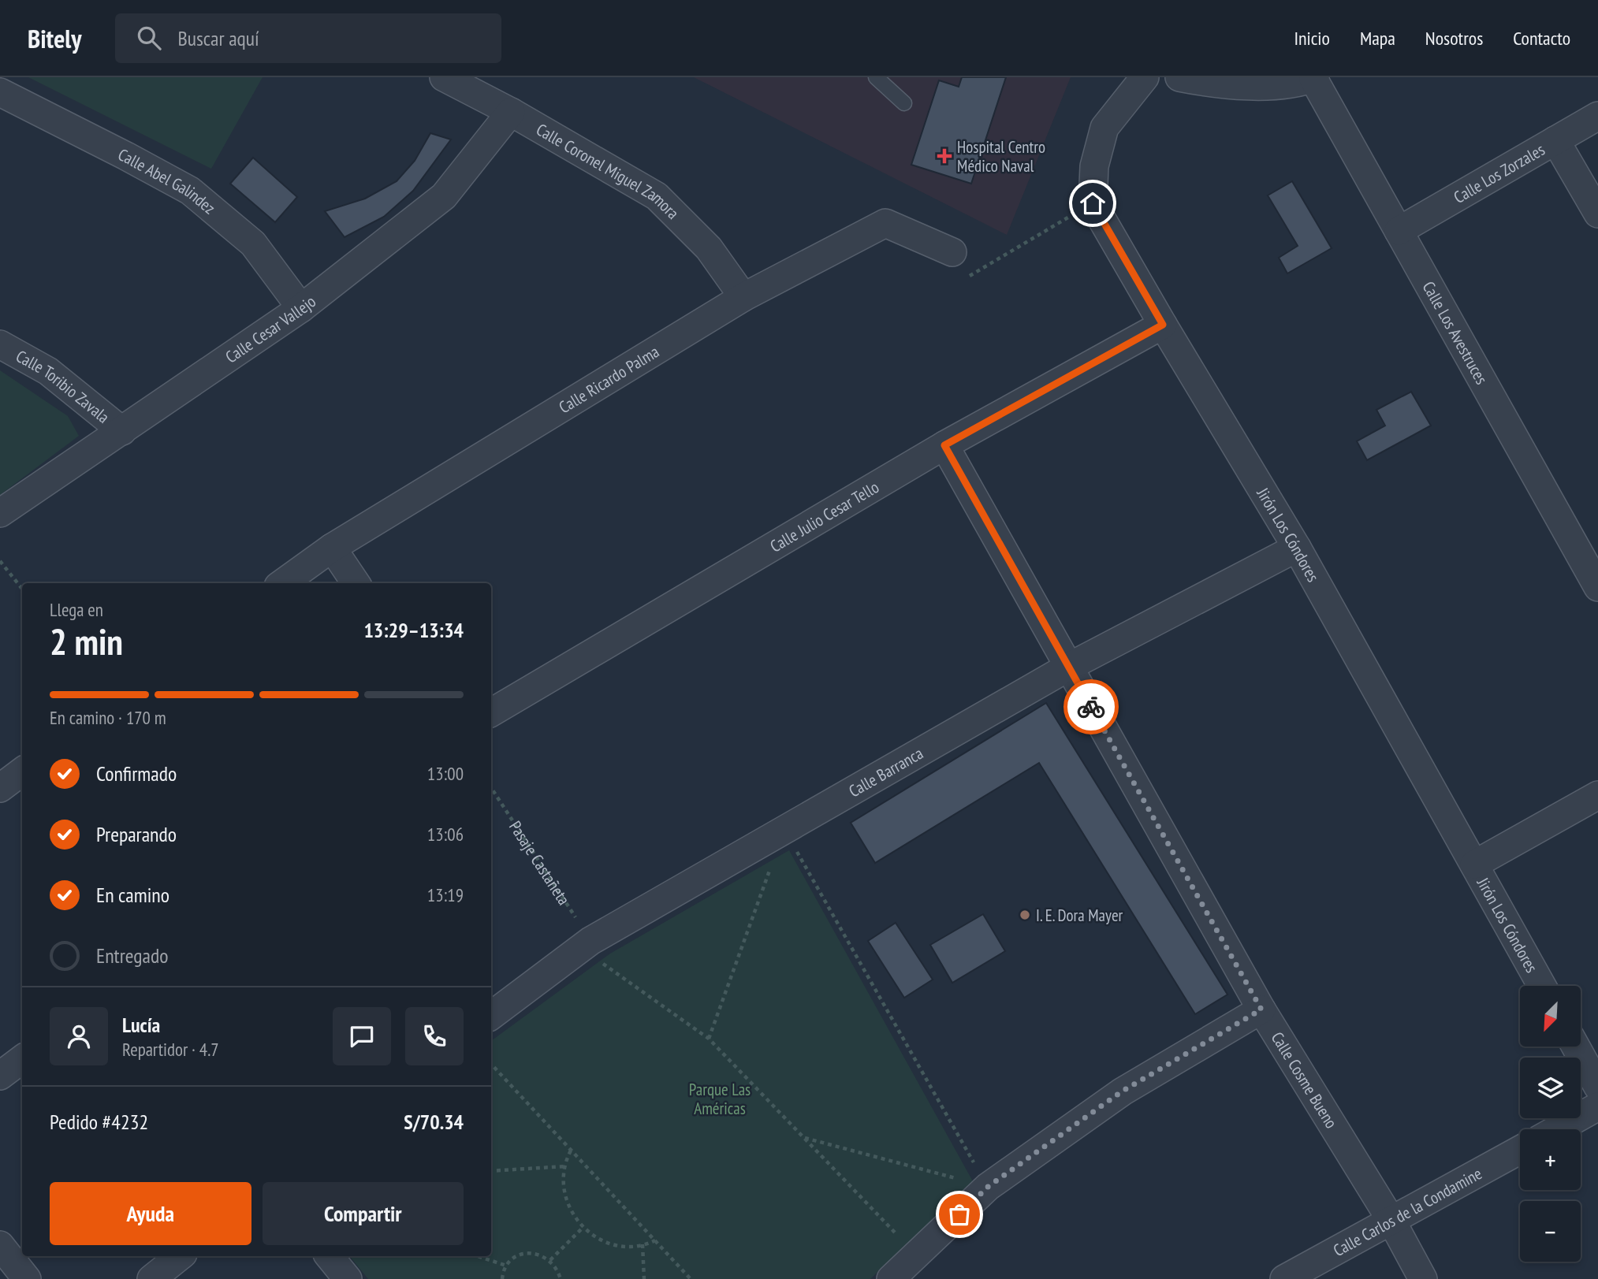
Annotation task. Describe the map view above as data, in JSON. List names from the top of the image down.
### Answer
{
  "streets": {
    "street": [
      "Calle Coronel Miguel Zamora",
      "Calle Los Zorzales",
      "Calle Abel Galindez",
      "Calle Cesar Vallejo",
      "Calle Los Avestruces",
      "Calle Ricardo Palma",
      "Calle Toribio Zavala",
      "Calle Julio Cesar Tello",
      "Jirón Los Cóndores",
      "Calle Barranca",
      "Calle Cosme Bueno",
      "Calle Carlos de la Condamine"
    ],
    "path": ["Pasaje Castañeta"]
  },
  "crossings": [
    ["Calle Coronel Miguel Zamora", "Calle Cesar Vallejo"],
    ["Calle Coronel Miguel Zamora", "Calle Ricardo Palma"],
    ["Calle Los Zorzales", "Calle Los Avestruces"],
    ["Calle Abel Galindez", "Calle Cesar Vallejo"],
    ["Calle Cesar Vallejo", "Calle Toribio Zavala"],
    ["Calle Julio Cesar Tello", "Jirón Los Cóndores"],
    ["Calle Julio Cesar Tello", "Calle Cosme Bueno"],
    ["Jirón Los Cóndores", "Calle Barranca"],
    ["Calle Barranca", "Pasaje Castañeta"],
    ["Calle Barranca", "Calle Cosme Bueno"],
    ["Calle Cosme Bueno", "Calle Carlos de la Condamine"]
  ],
  "parks": ["Parque Las Américas"],
  "places": {
    "health": ["Hospital Centro Médico Naval"],
    "other": ["I. E. Dora Mayer"]
  },
  "north": "bottom left",
  "page": {
    "header": "Bitely",
    "search": "Buscar aquí",
    "nav": [
      "Inicio",
      "Mapa",
      "Nosotros",
      "Contacto"
    ],
    "heading": ["2 min", "Llega en", "13:29–13:34"],
    "panel": [
      "Lucía",
      "Repartidor · 4.7",
      "Pedido #4232",
      "S/70.34"
    ],
    "bar": "En camino · 170 m",
    "list": [
      ["Confirmado", "13:00"],
      ["Preparando", "13:06"],
      ["En camino", "13:19"],
      "Entregado"
    ],
    "map_buttons": ["+", "−"],
    "buttons": ["Ayuda", "Compartir"]
  }
}
